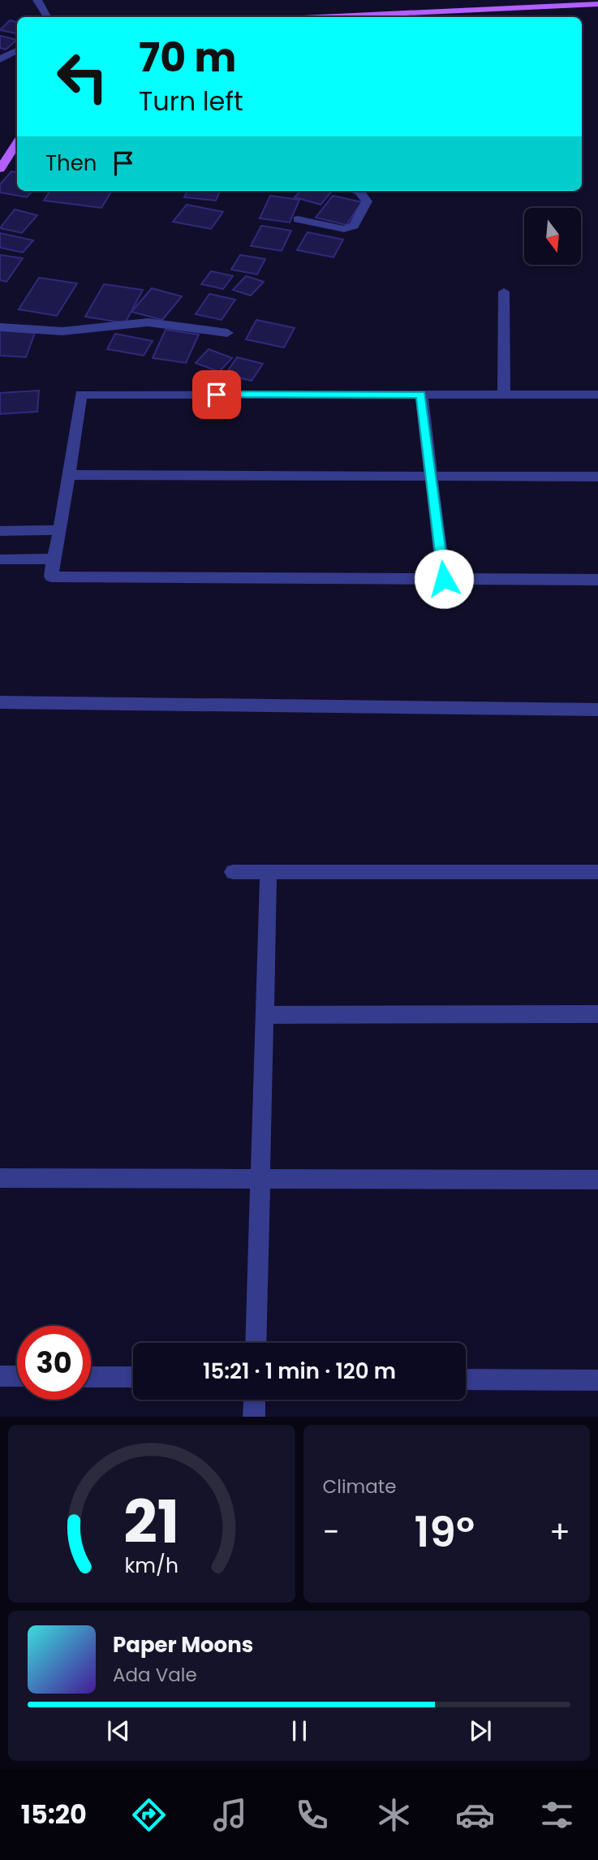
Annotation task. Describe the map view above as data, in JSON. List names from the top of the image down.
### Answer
{
  "north": "bottom",
  "page": {
    "turn": ["70 m", "Turn left"],
    "then": "Then",
    "limit": "30",
    "trip": "15:21 · 1 min · 120 m",
    "tile": "Climate",
    "heat": ["−", "19°", "+"],
    "song": ["Paper Moons", "Ada Vale"],
    "tabs": "15:20",
    "gauge": ["21", "km/h"]
  }
}
